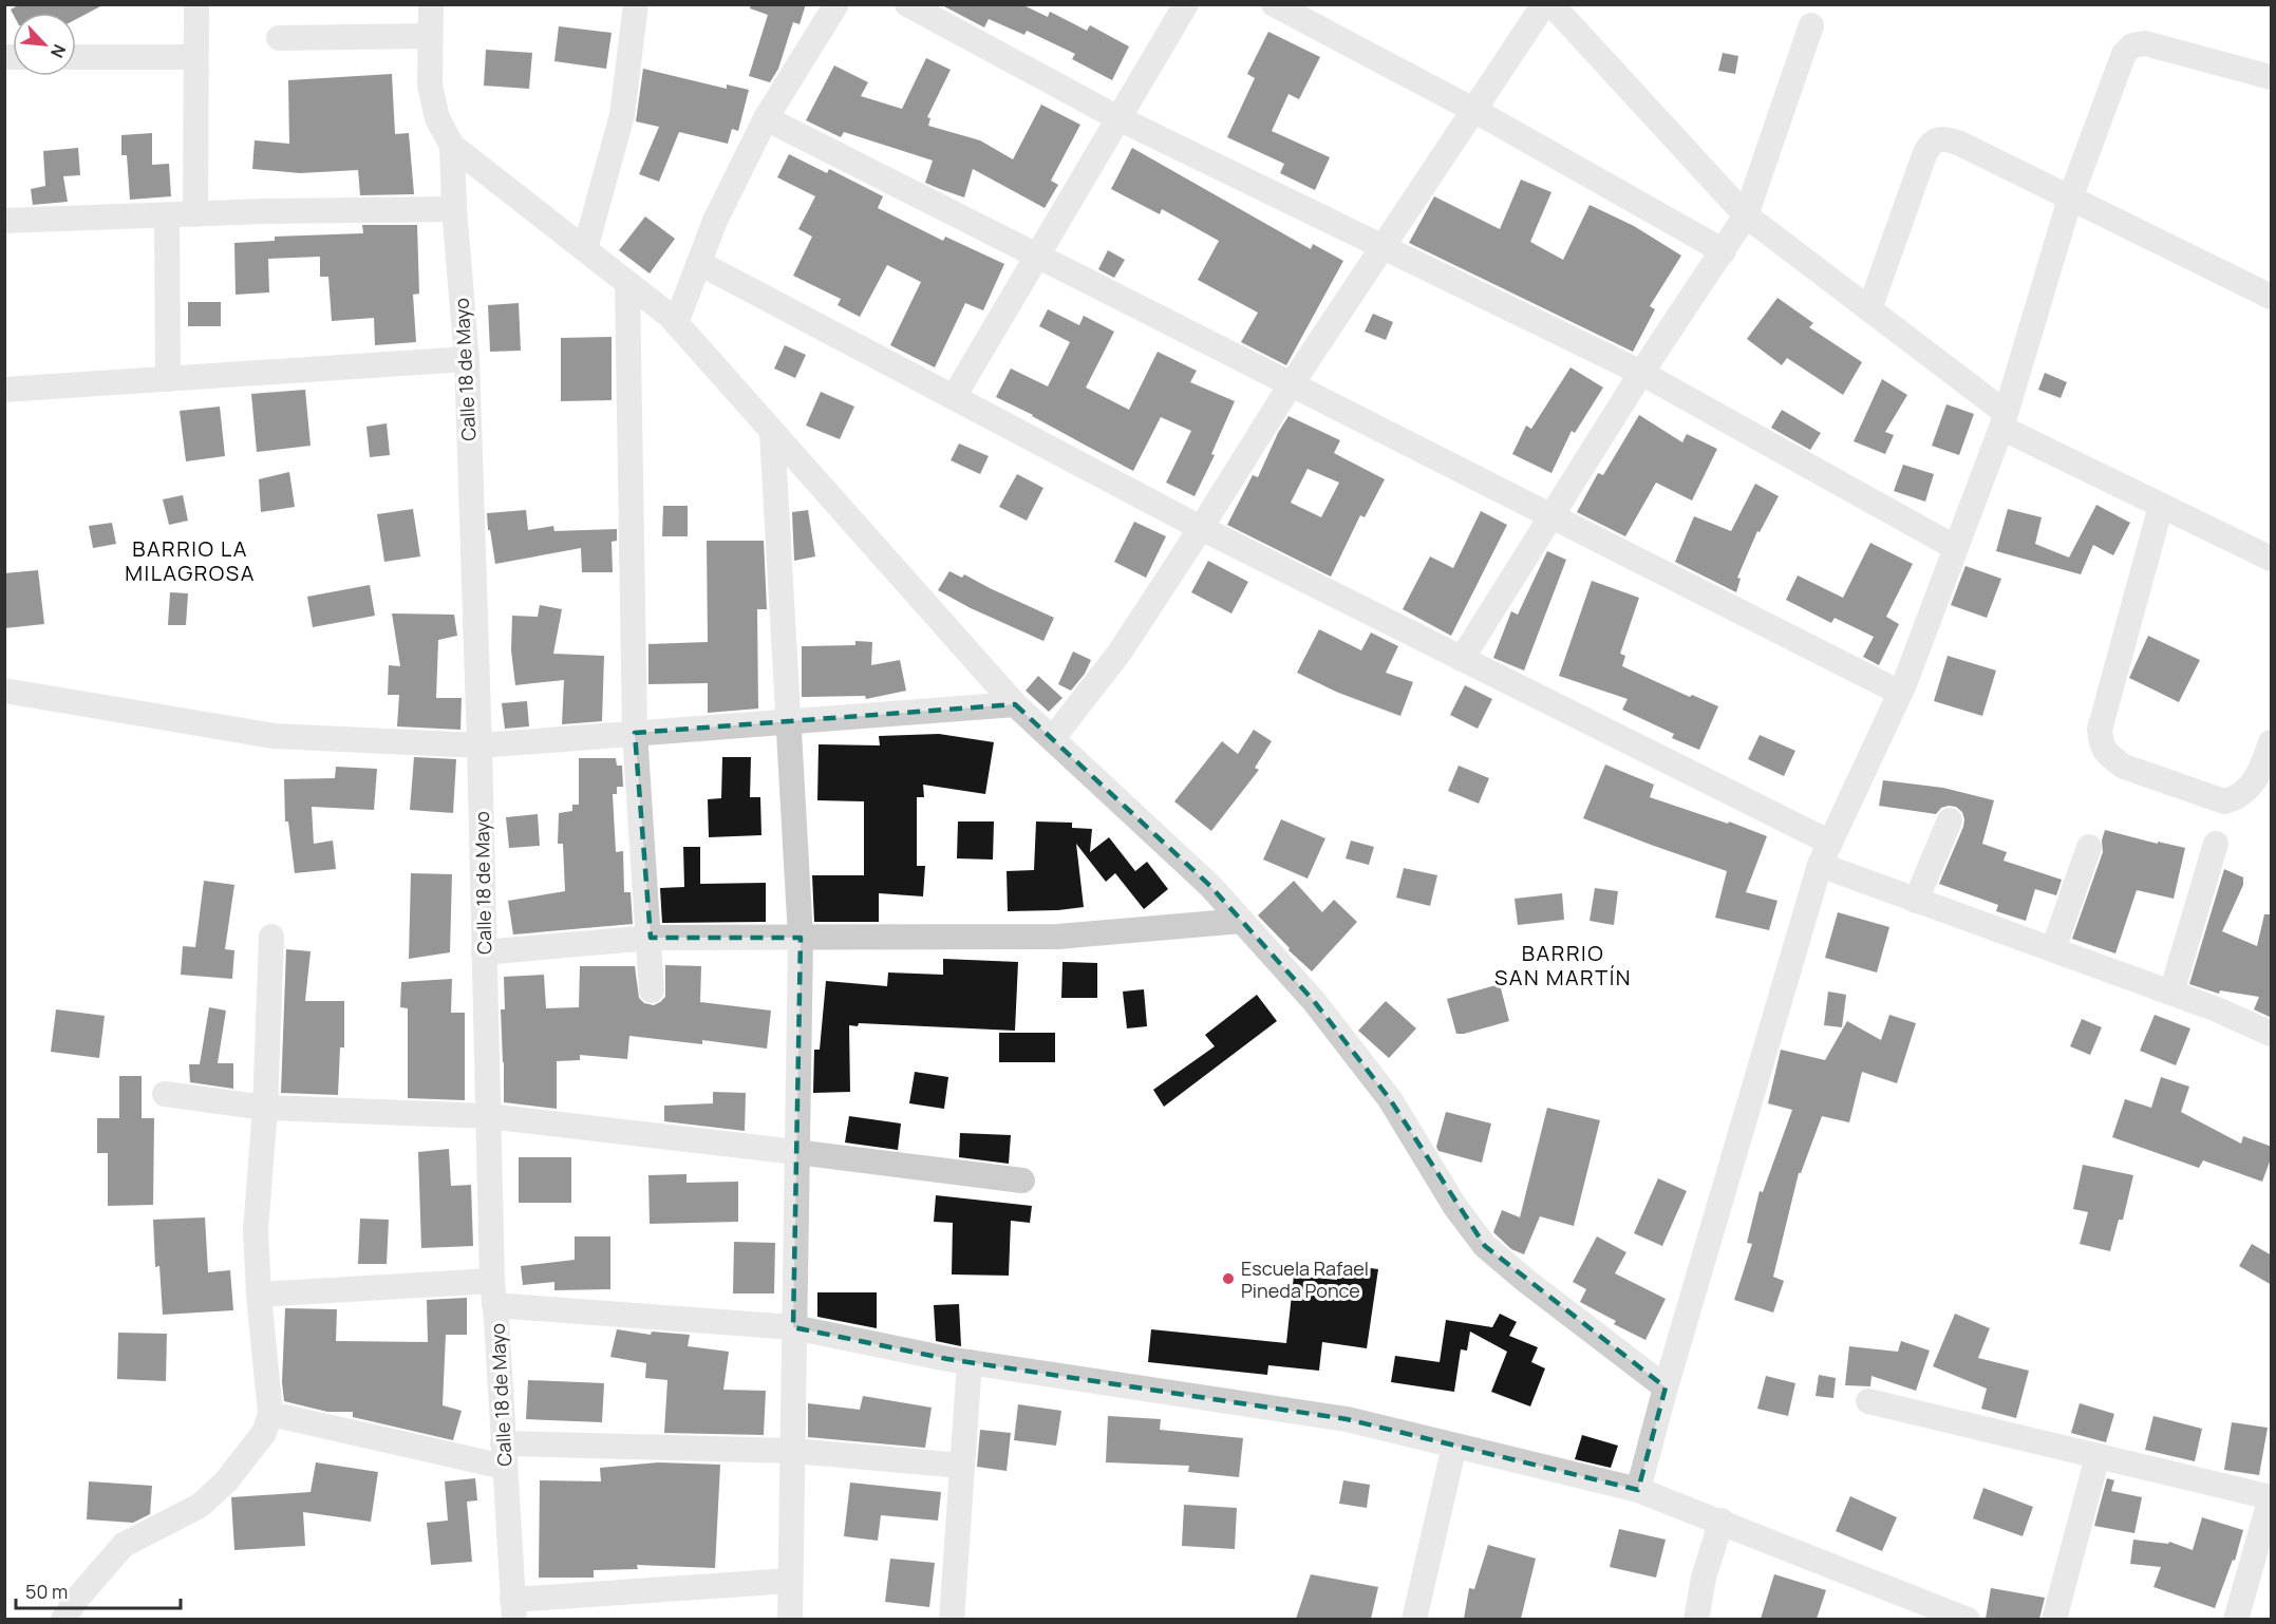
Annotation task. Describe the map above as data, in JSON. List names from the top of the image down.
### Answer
{
  "streets": {
    "street": ["Calle 18 de Mayo"]
  },
  "districts": ["BARRIO LA MILAGROSA", "BARRIO SAN MARTÍN"],
  "places": ["Escuela Rafael Pineda Ponce"],
  "scale_bar": "50 m",
  "north": "bottom right"
}
